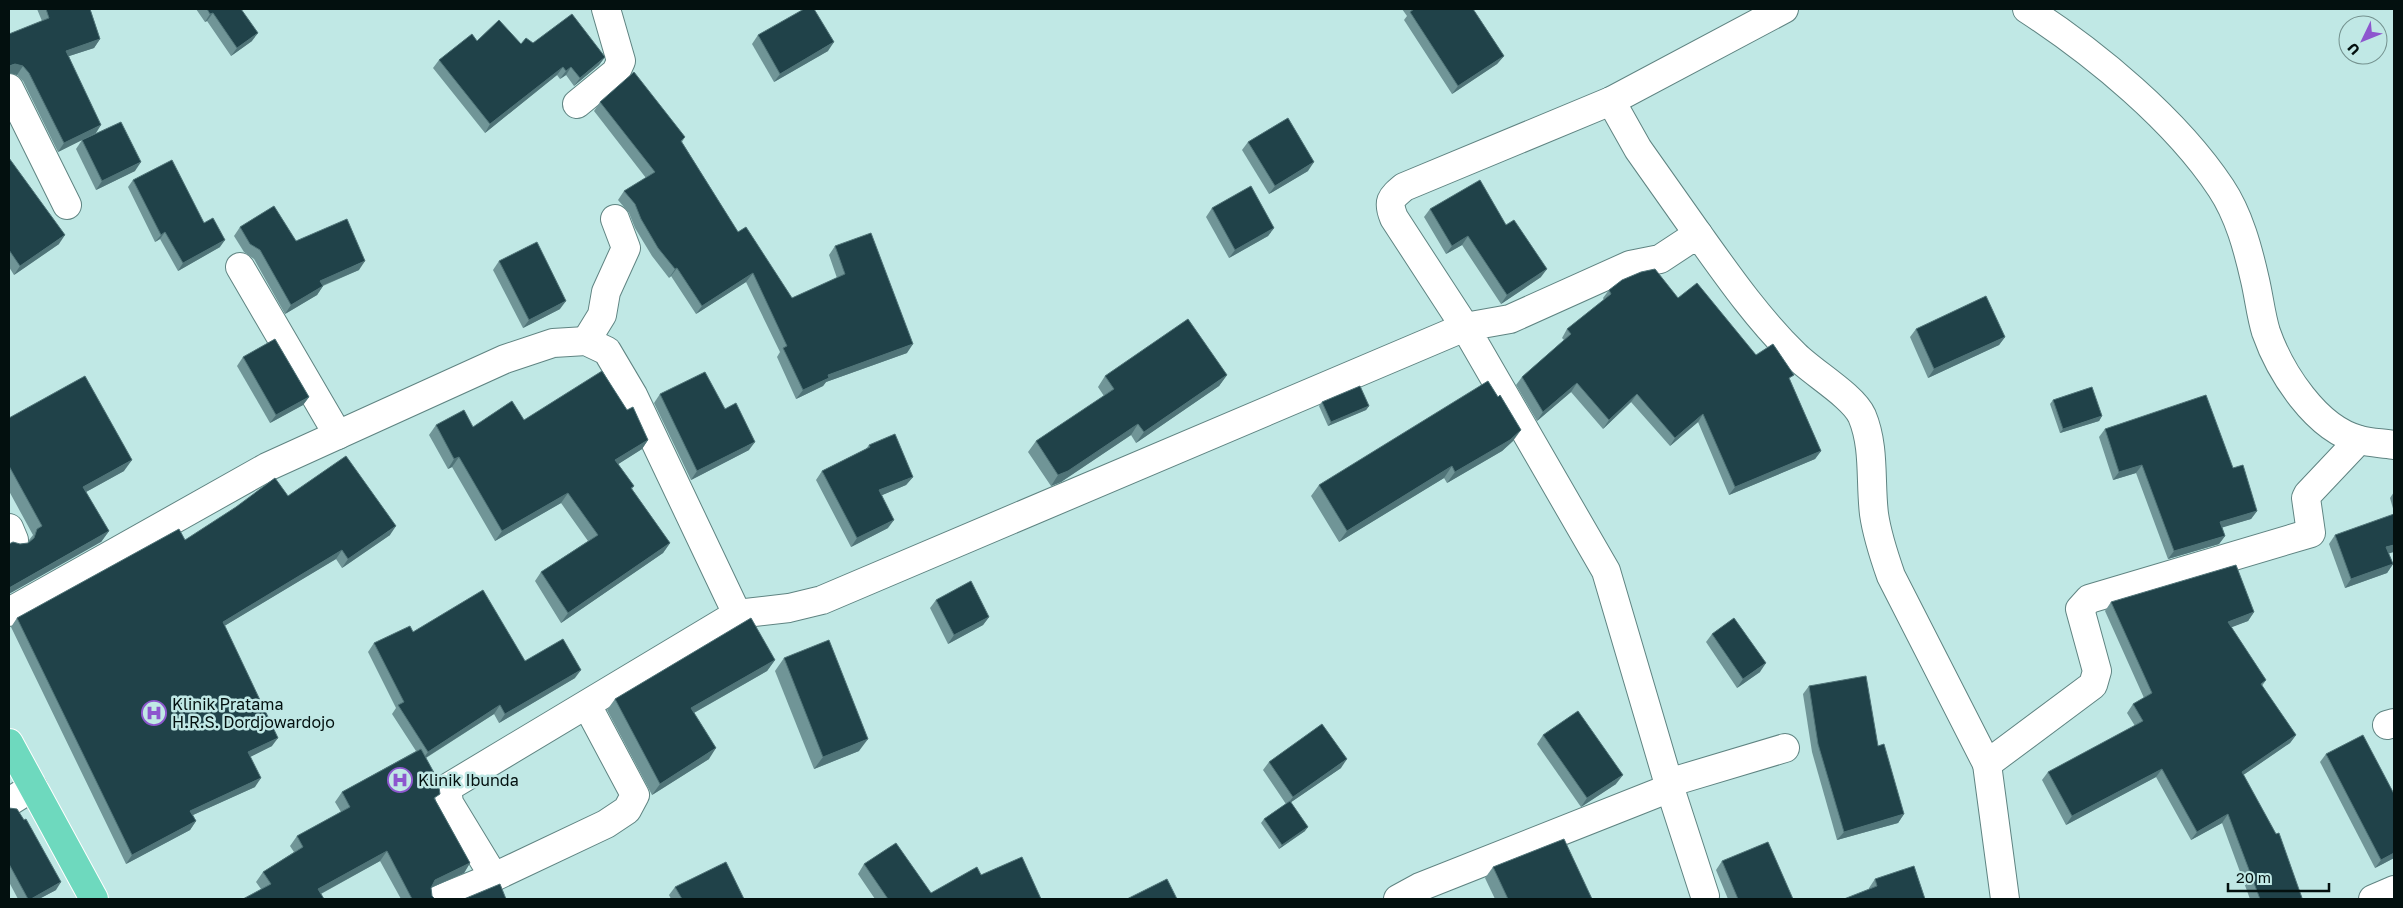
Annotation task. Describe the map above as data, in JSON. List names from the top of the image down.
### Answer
{
  "places": {
    "hospital": ["Klinik Pratama H.R.S. Dordjowardojo", "Klinik Ibunda"]
  },
  "scale_bar": "20 m",
  "north": "bottom left"
}
